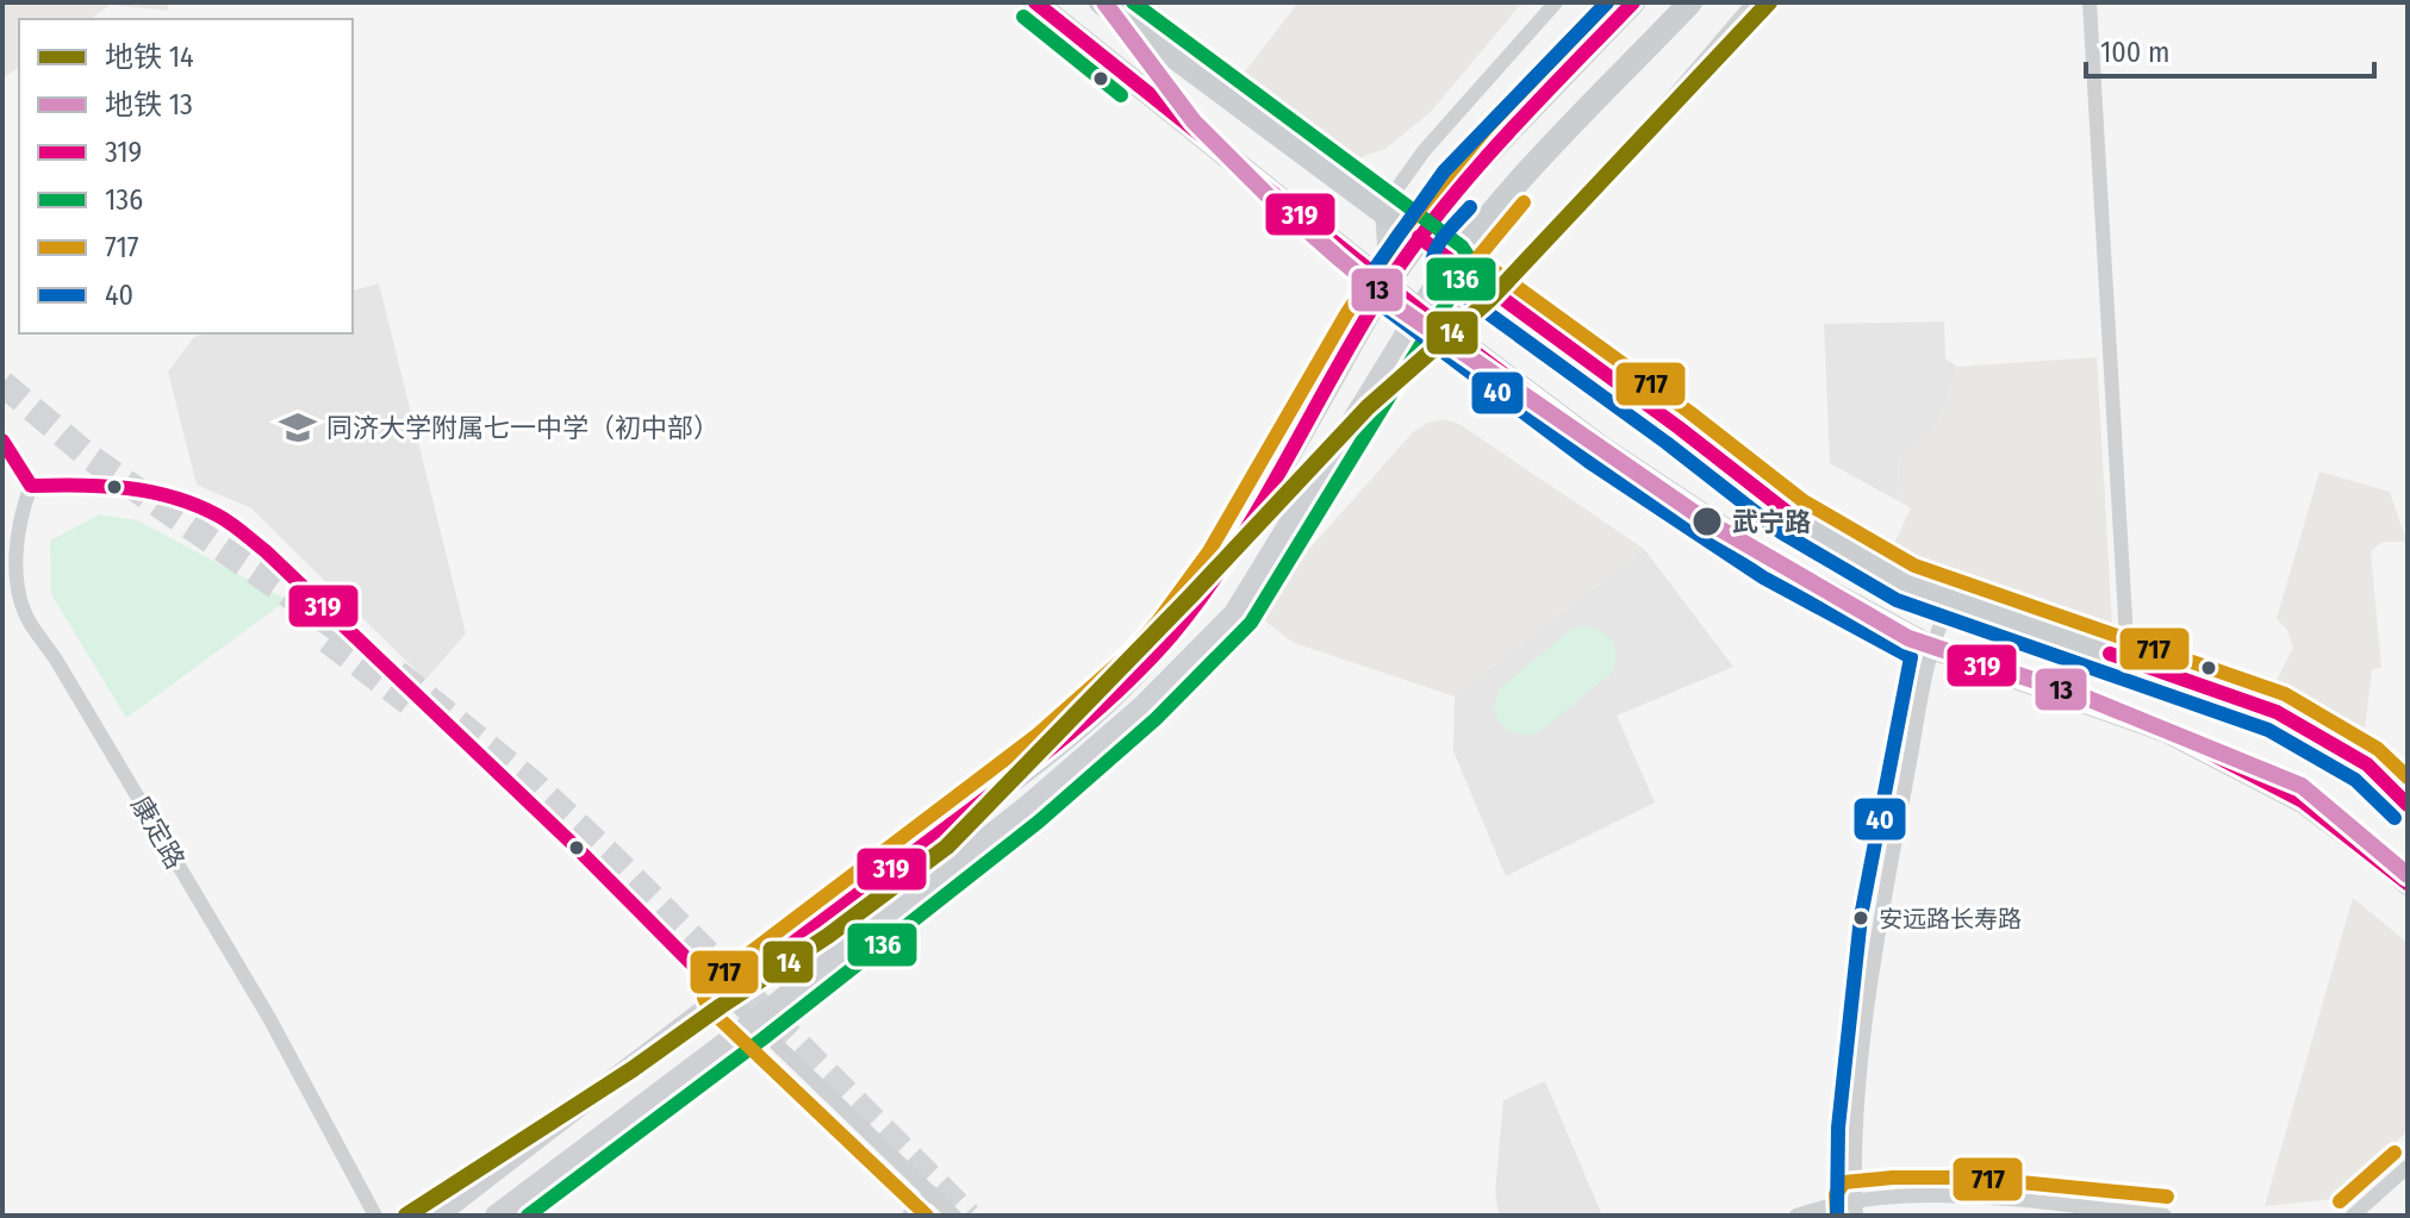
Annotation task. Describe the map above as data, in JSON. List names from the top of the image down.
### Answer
{
  "streets": {
    "street": ["康定路"]
  },
  "places": {
    "school or university": ["同济大学附属七一中学（初中部）"],
    "other": ["武宁路", "安远路长寿路"]
  },
  "lines": [
    "metro line 14",
    "metro line 13",
    "transit line 319",
    "transit line 136",
    "transit line 717",
    "transit line 40"
  ],
  "legend": [
    "地铁 14",
    "地铁 13",
    "319",
    "136",
    "717",
    "40"
  ],
  "scale_bar": "100 m"
}
